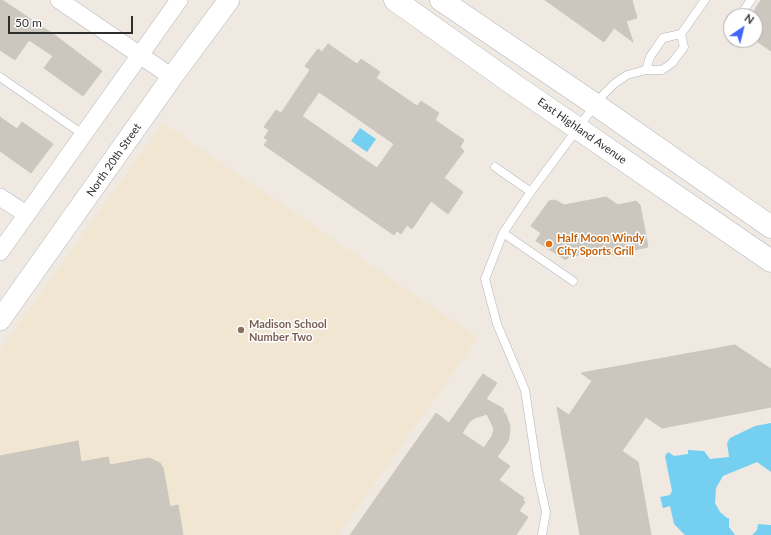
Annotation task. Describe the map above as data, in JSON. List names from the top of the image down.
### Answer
{
  "streets": {
    "main road": ["East Highland Avenue"],
    "street": ["North 20th Street"]
  },
  "places": ["Half Moon Windy City Sports Grill", "Madison School Number Two"],
  "scale_bar": "50 m",
  "north": "top right"
}
